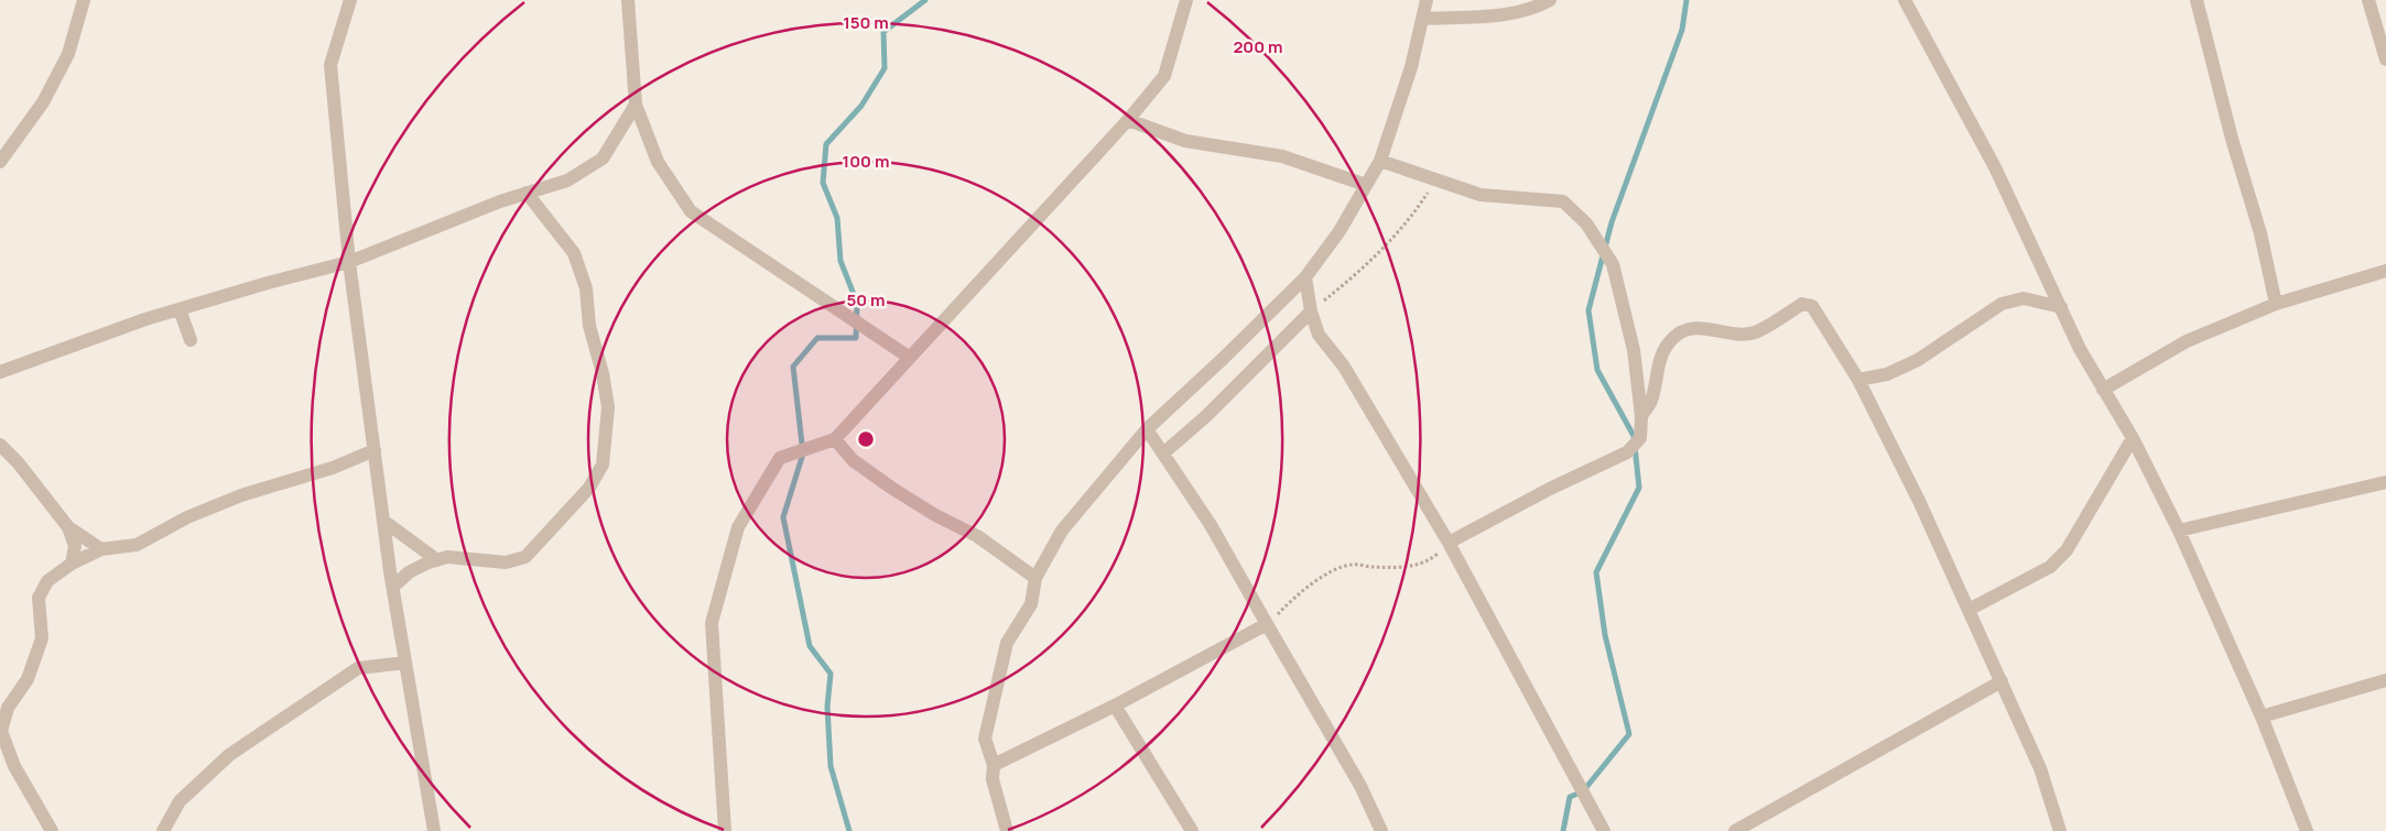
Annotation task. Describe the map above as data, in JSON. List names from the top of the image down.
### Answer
{
  "rings": [
    "150 m",
    "200 m",
    "100 m",
    "50 m"
  ]
}
